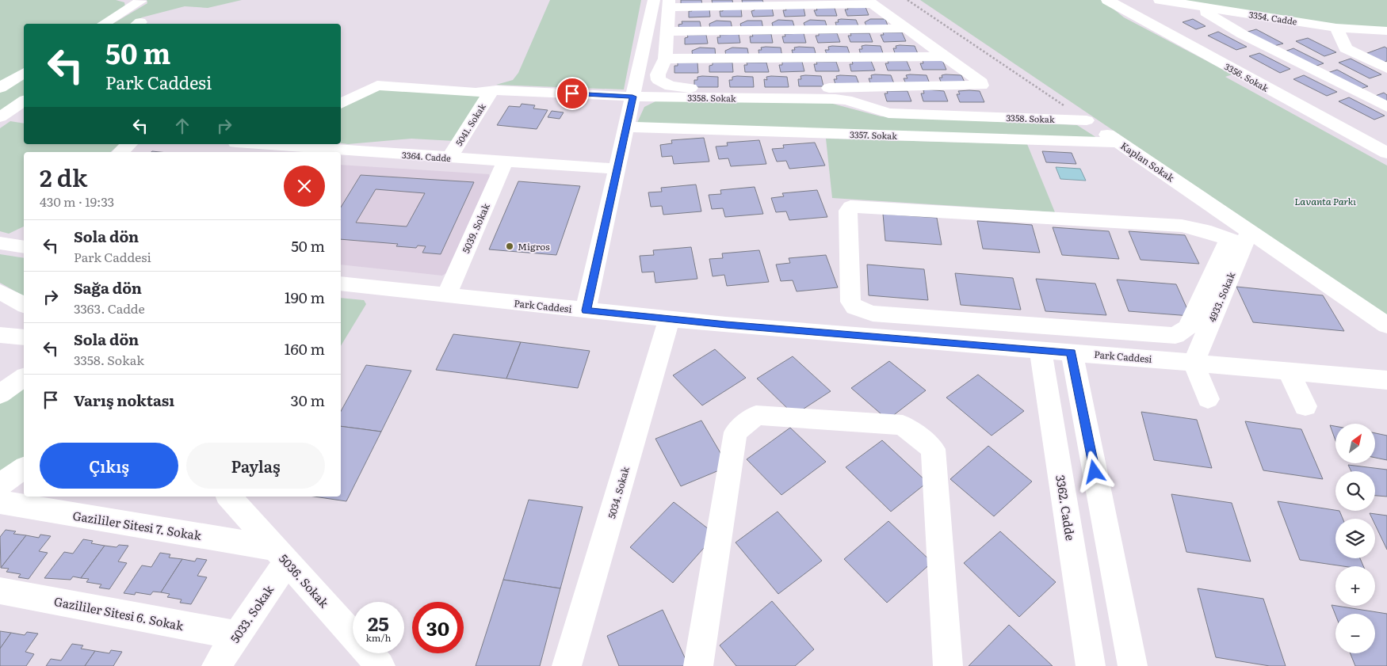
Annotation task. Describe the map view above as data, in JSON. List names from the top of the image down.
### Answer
{
  "streets": {
    "street": [
      "3354. Cadde",
      "3356. Sokak",
      "3358. Sokak",
      "5041. Sokak",
      "3357. Sokak",
      "3364. Cadde",
      "Kaplan Sokak",
      "5039. Sokak",
      "4933. Sokak",
      "Park Caddesi",
      "5034. Sokak",
      "3362. Cadde",
      "Gazililer Sitesi 7. Sokak",
      "5036. Sokak",
      "Gazililer Sitesi 6. Sokak",
      "5033. Sokak"
    ]
  },
  "crossings": [
    ["3358. Sokak", "5041. Sokak"],
    ["3358. Sokak", "Kaplan Sokak"],
    ["5041. Sokak", "3364. Cadde"],
    ["3357. Sokak", "Kaplan Sokak"],
    ["3364. Cadde", "5039. Sokak"],
    ["Kaplan Sokak", "4933. Sokak"],
    ["5039. Sokak", "Park Caddesi"],
    ["4933. Sokak", "Park Caddesi"],
    ["Park Caddesi", "5034. Sokak"],
    ["Park Caddesi", "3362. Cadde"],
    ["Gazililer Sitesi 7. Sokak", "5036. Sokak"],
    ["Gazililer Sitesi 7. Sokak", "5033. Sokak"],
    ["5036. Sokak", "5033. Sokak"],
    ["Gazililer Sitesi 6. Sokak", "5033. Sokak"]
  ],
  "parks": ["Lavanta Parkı"],
  "places": ["Migros"],
  "north": "top right",
  "page": {
    "turn": ["50 m", "Park Caddesi"],
    "heading": ["2 dk", "430 m · 19:33"],
    "list": [
      {
        "name": "Sola dön",
        "note": "Park Caddesi",
        "value": "50 m"
      },
      {
        "name": "Sağa dön",
        "note": "3363. Cadde",
        "value": "190 m"
      },
      {
        "name": "Sola dön",
        "note": "3358. Sokak",
        "value": "160 m"
      },
      {
        "name": "Varış noktası",
        "value": "30 m"
      }
    ],
    "map_buttons": ["+", "−"],
    "buttons": ["Çıkış", "Paylaş"],
    "speed": "25 km/h",
    "limit": "30"
  }
}
